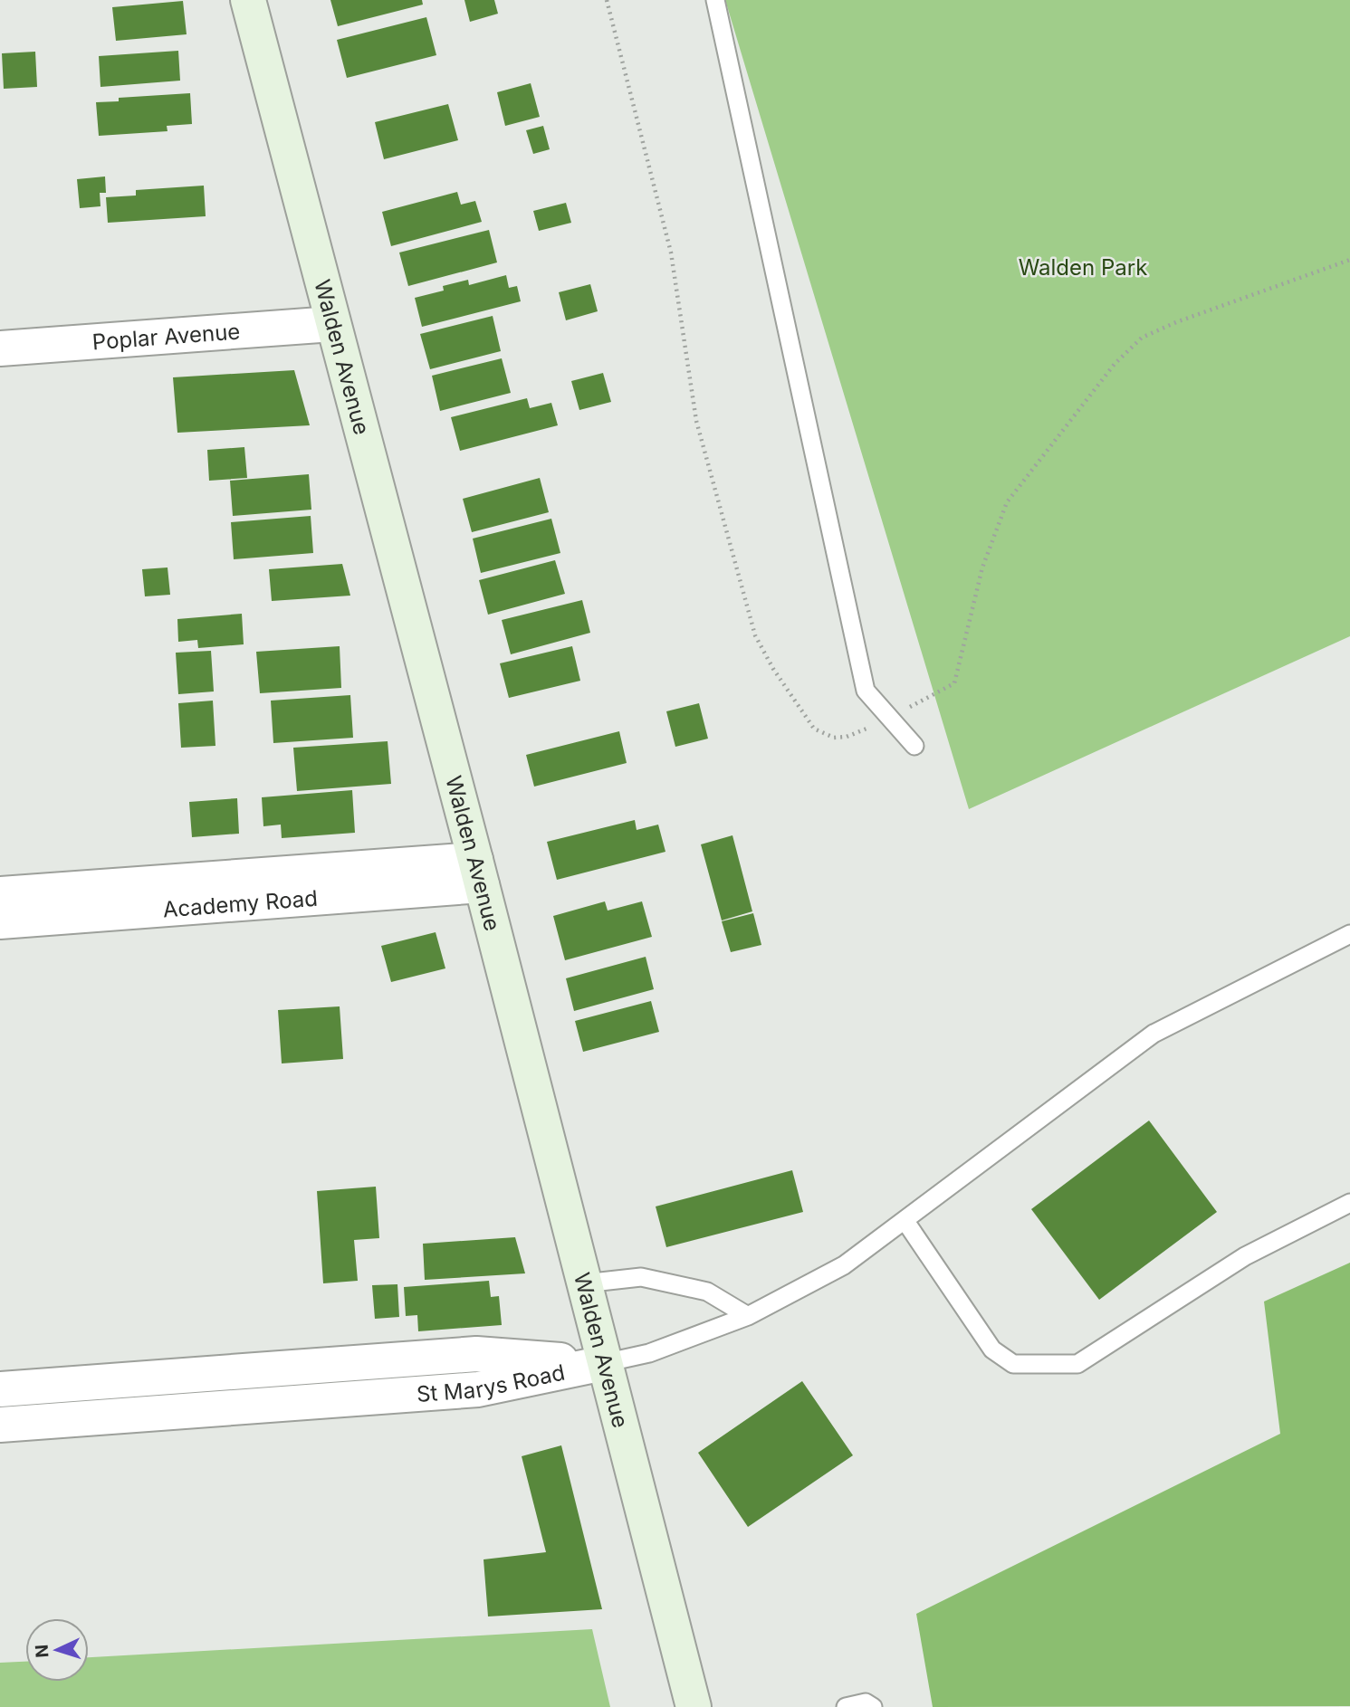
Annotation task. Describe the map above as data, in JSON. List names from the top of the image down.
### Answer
{
  "streets": {
    "main road": ["Walden Avenue"],
    "street": ["Poplar Avenue", "Academy Road", "St Marys Road"]
  },
  "crossings": [
    ["Poplar Avenue", "Walden Avenue"],
    ["Walden Avenue", "Academy Road"],
    ["Walden Avenue", "St Marys Road"]
  ],
  "parks": ["Walden Park"],
  "north": "left"
}
